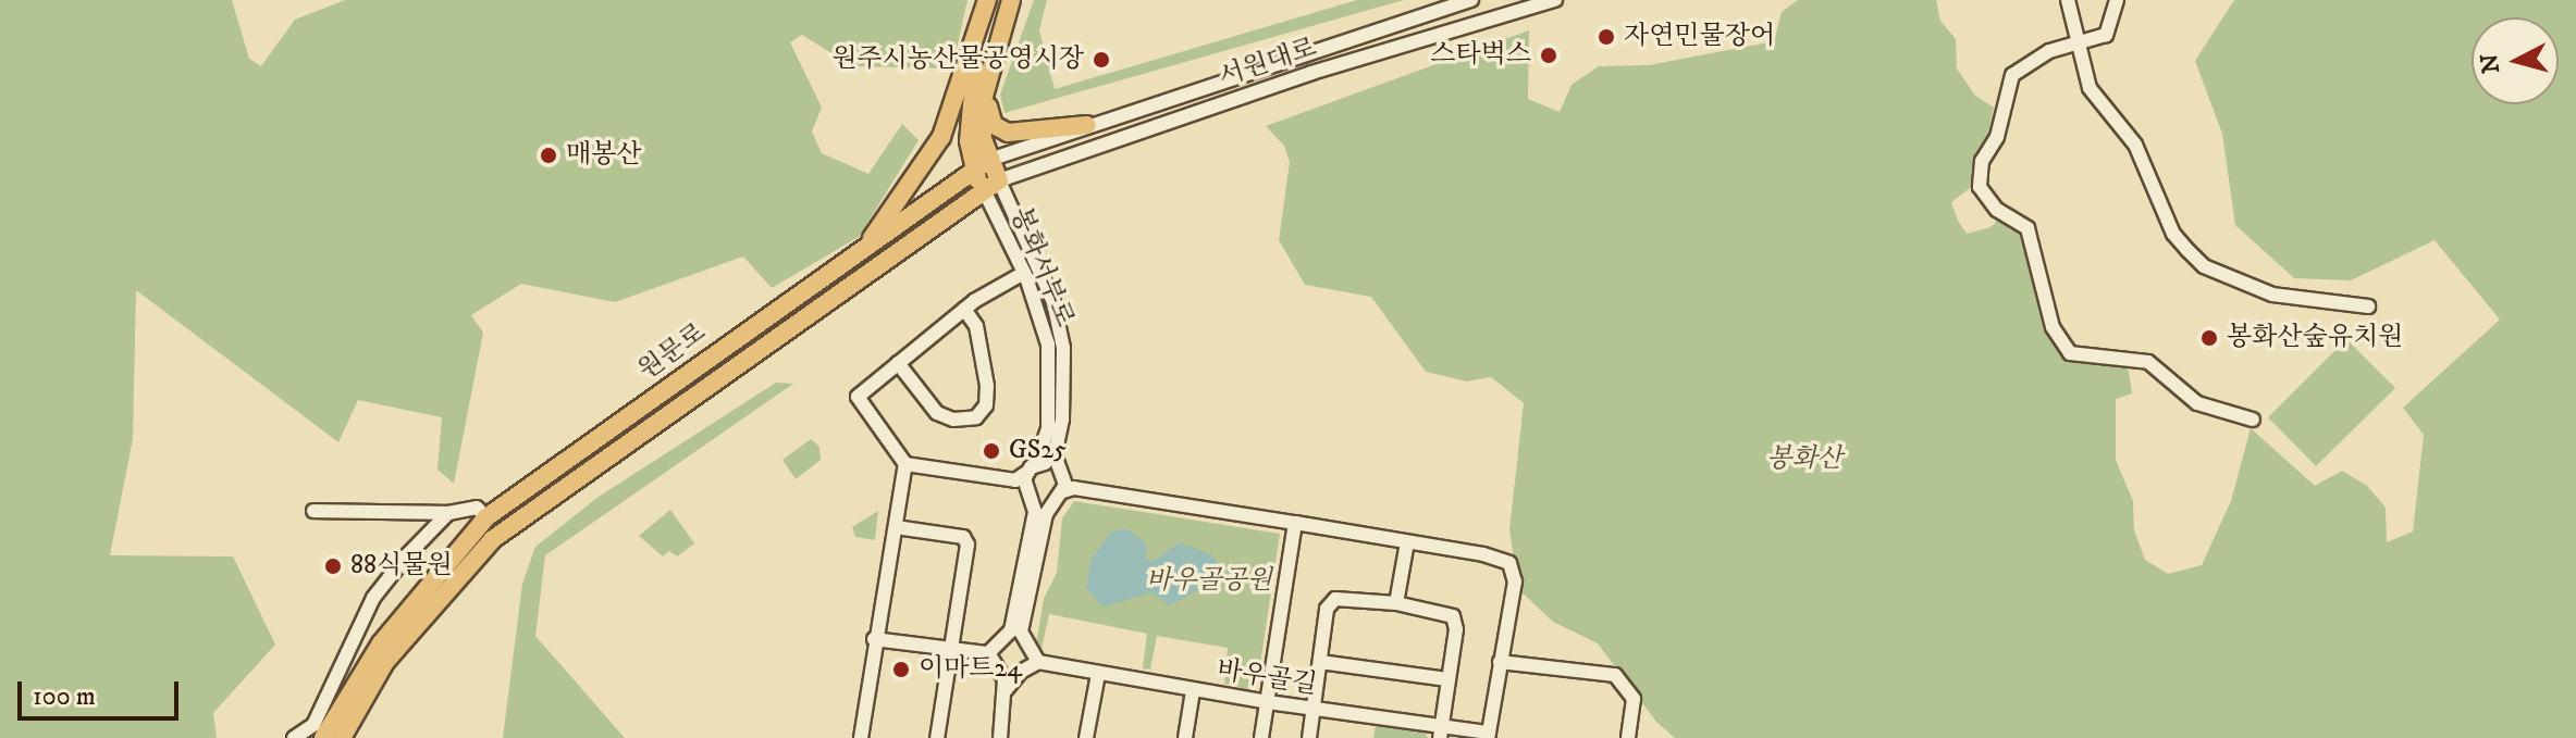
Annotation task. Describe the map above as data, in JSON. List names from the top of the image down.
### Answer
{
  "streets": {
    "main road": ["원문로"],
    "street": ["서원대로", "봉화서부로", "바우골길"]
  },
  "crossings": [
    ["서원대로", "봉화서부로"],
    ["서원대로", "원문로"],
    ["봉화서부로", "원문로"]
  ],
  "parks": ["봉화산", "바우골공원"],
  "places": [
    "자연민물장어",
    "스타벅스",
    "원주시농산물공영시장",
    "매봉산",
    "봉화산숲유치원",
    "GS25",
    "88식물원",
    "이마트24"
  ],
  "scale_bar": "100 m",
  "north": "left"
}
